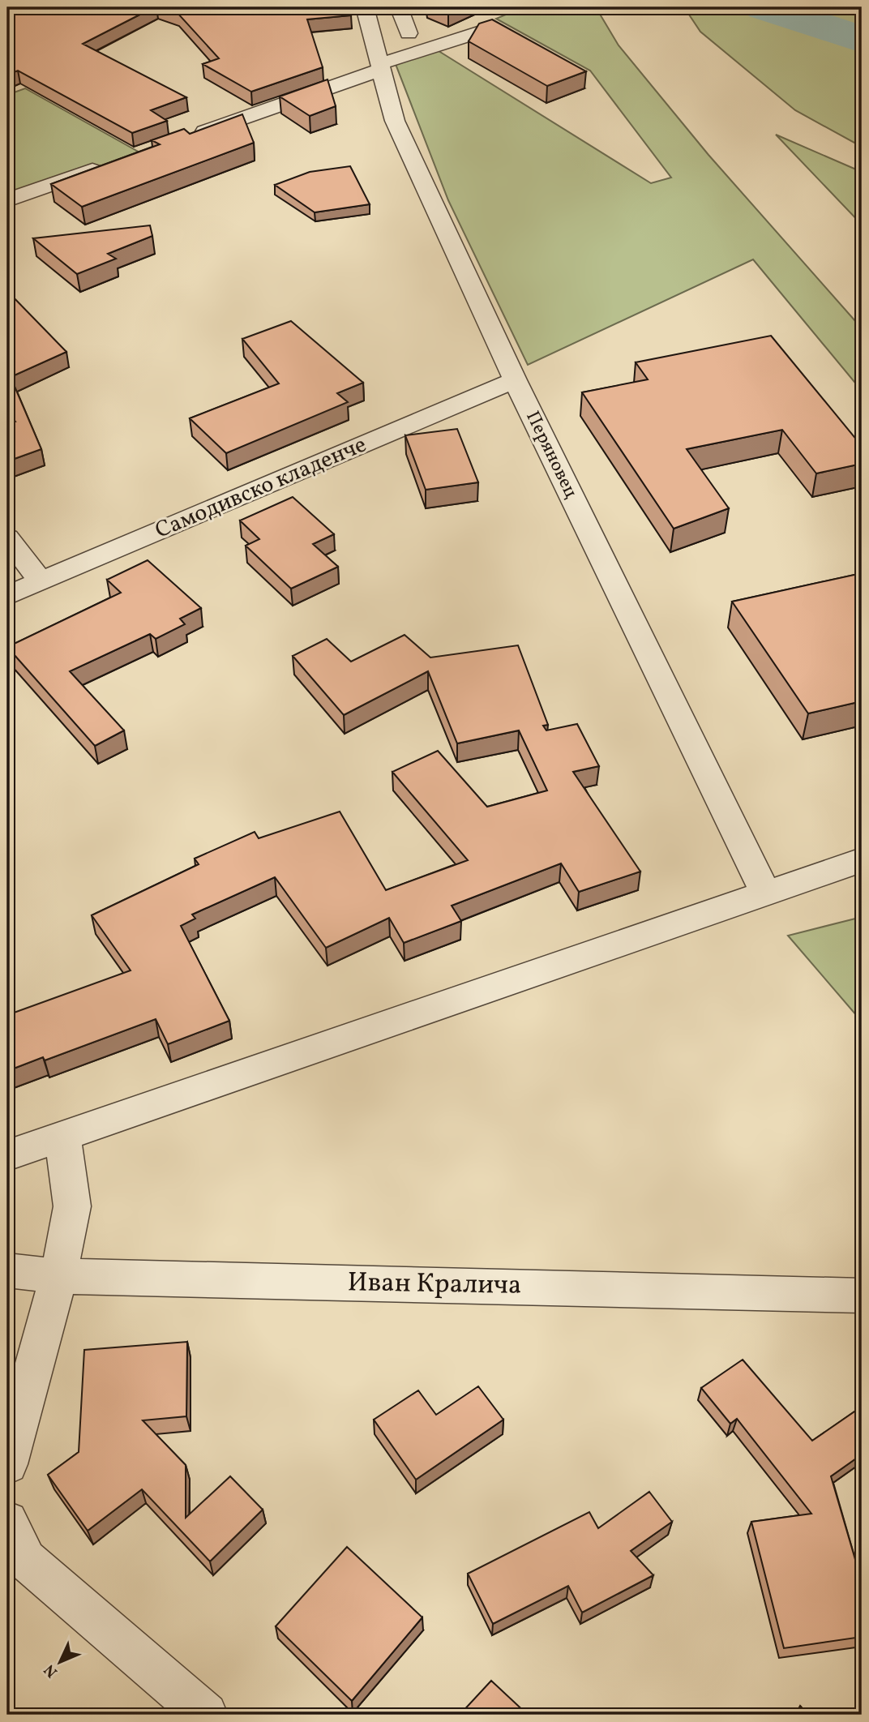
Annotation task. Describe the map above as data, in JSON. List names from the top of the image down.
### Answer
{
  "streets": {
    "street": ["Перяновец", "Самодивско кладенче", "Иван Кралича"]
  },
  "crossings": [
    ["Перяновец", "Самодивско кладенче"]
  ],
  "north": "bottom left"
}
